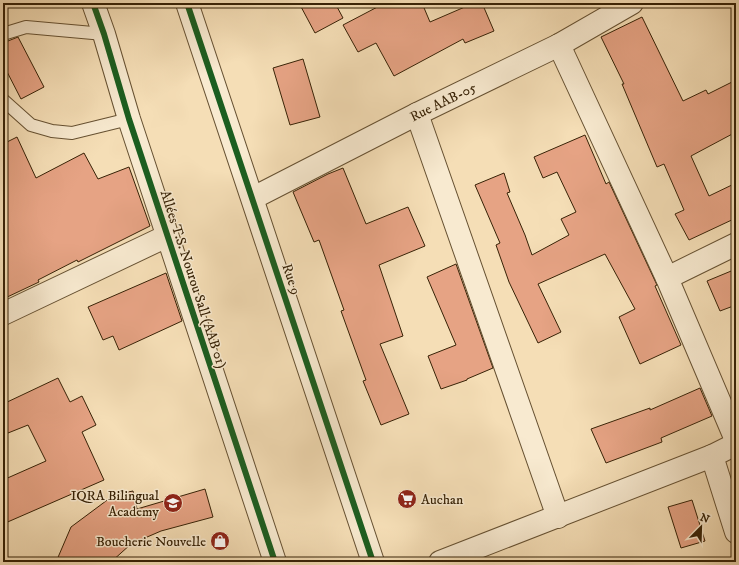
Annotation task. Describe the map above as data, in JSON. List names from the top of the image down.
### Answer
{
  "streets": {
    "street": ["Rue AAB-05", "Allées T.S. Nourou Sall (AAB 01)", "Rue 9"]
  },
  "crossings": [
    ["Rue AAB-05", "Rue 9"]
  ],
  "places": {
    "supermarket": ["Auchan"],
    "school or university": ["IQRA Bilingual Academy"],
    "shop": ["Boucherie Nouvelle"]
  },
  "north": "top right"
}
